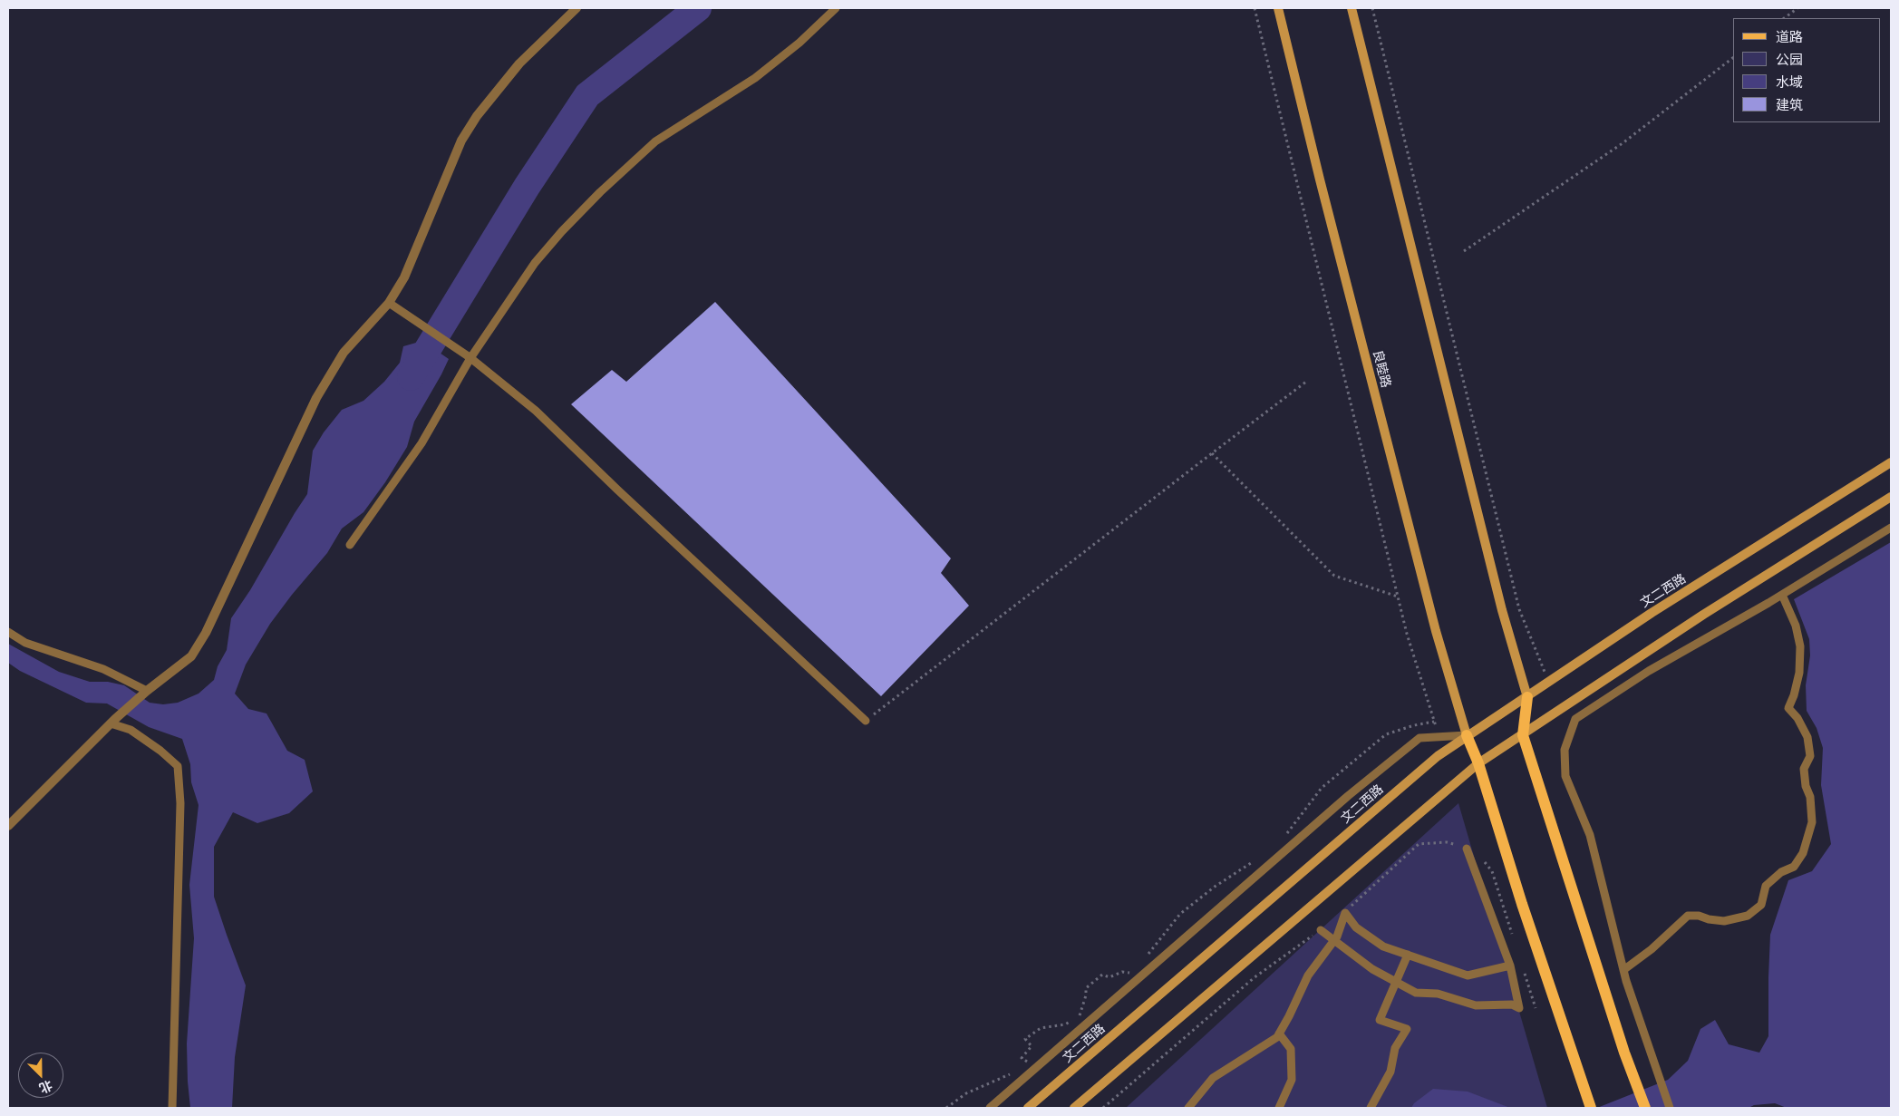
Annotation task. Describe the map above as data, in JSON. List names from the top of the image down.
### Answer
{
  "streets": {
    "main road": ["良睦路", "文二西路"]
  },
  "crossings": [
    ["良睦路", "文二西路"]
  ],
  "legend": [
    "道路",
    "公园",
    "水域",
    "建筑"
  ],
  "north": "bottom right"
}
